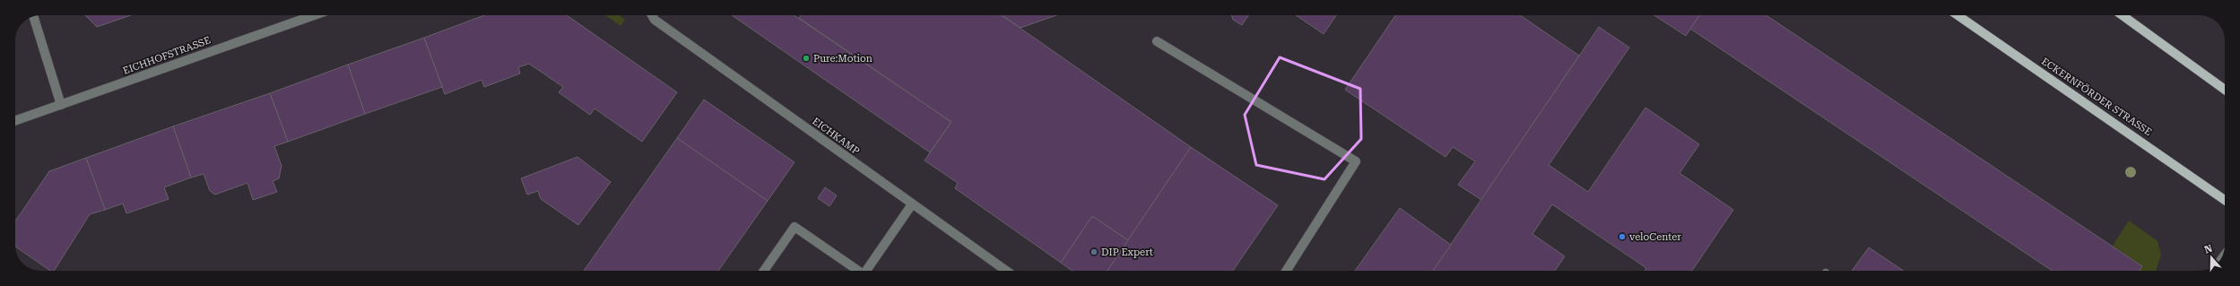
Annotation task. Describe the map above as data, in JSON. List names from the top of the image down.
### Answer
{
  "streets": {
    "main road": ["ECKERNFÖRDER STRASSE"],
    "street": ["EICHHOFSTRASSE", "EICHKAMP"]
  },
  "places": ["Pure:Motion", "veloCenter", "DIP Expert"],
  "north": "top"
}
